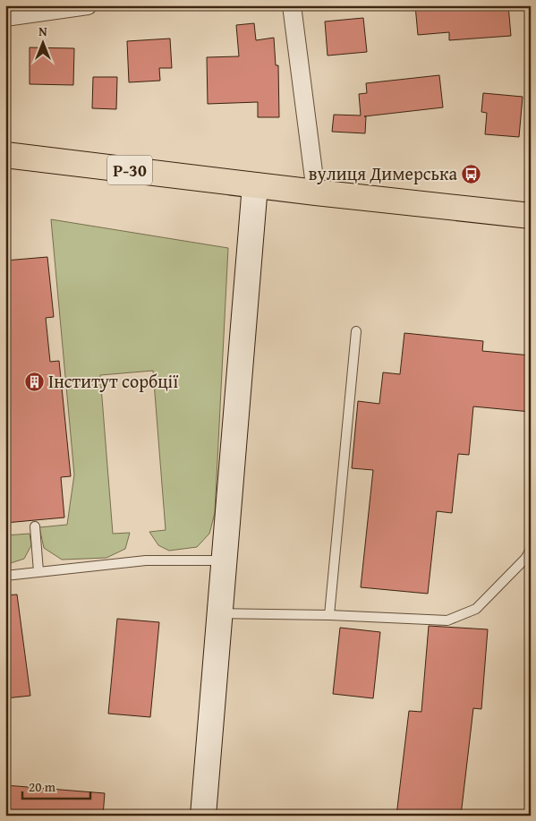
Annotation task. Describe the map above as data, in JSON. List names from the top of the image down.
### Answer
{
  "streets": {
    "main road": ["Р-30"]
  },
  "places": {
    "bus stop": ["вулиця Димерська"],
    "building": ["Інститут сорбції"]
  },
  "scale_bar": "20 m",
  "north": "top"
}
